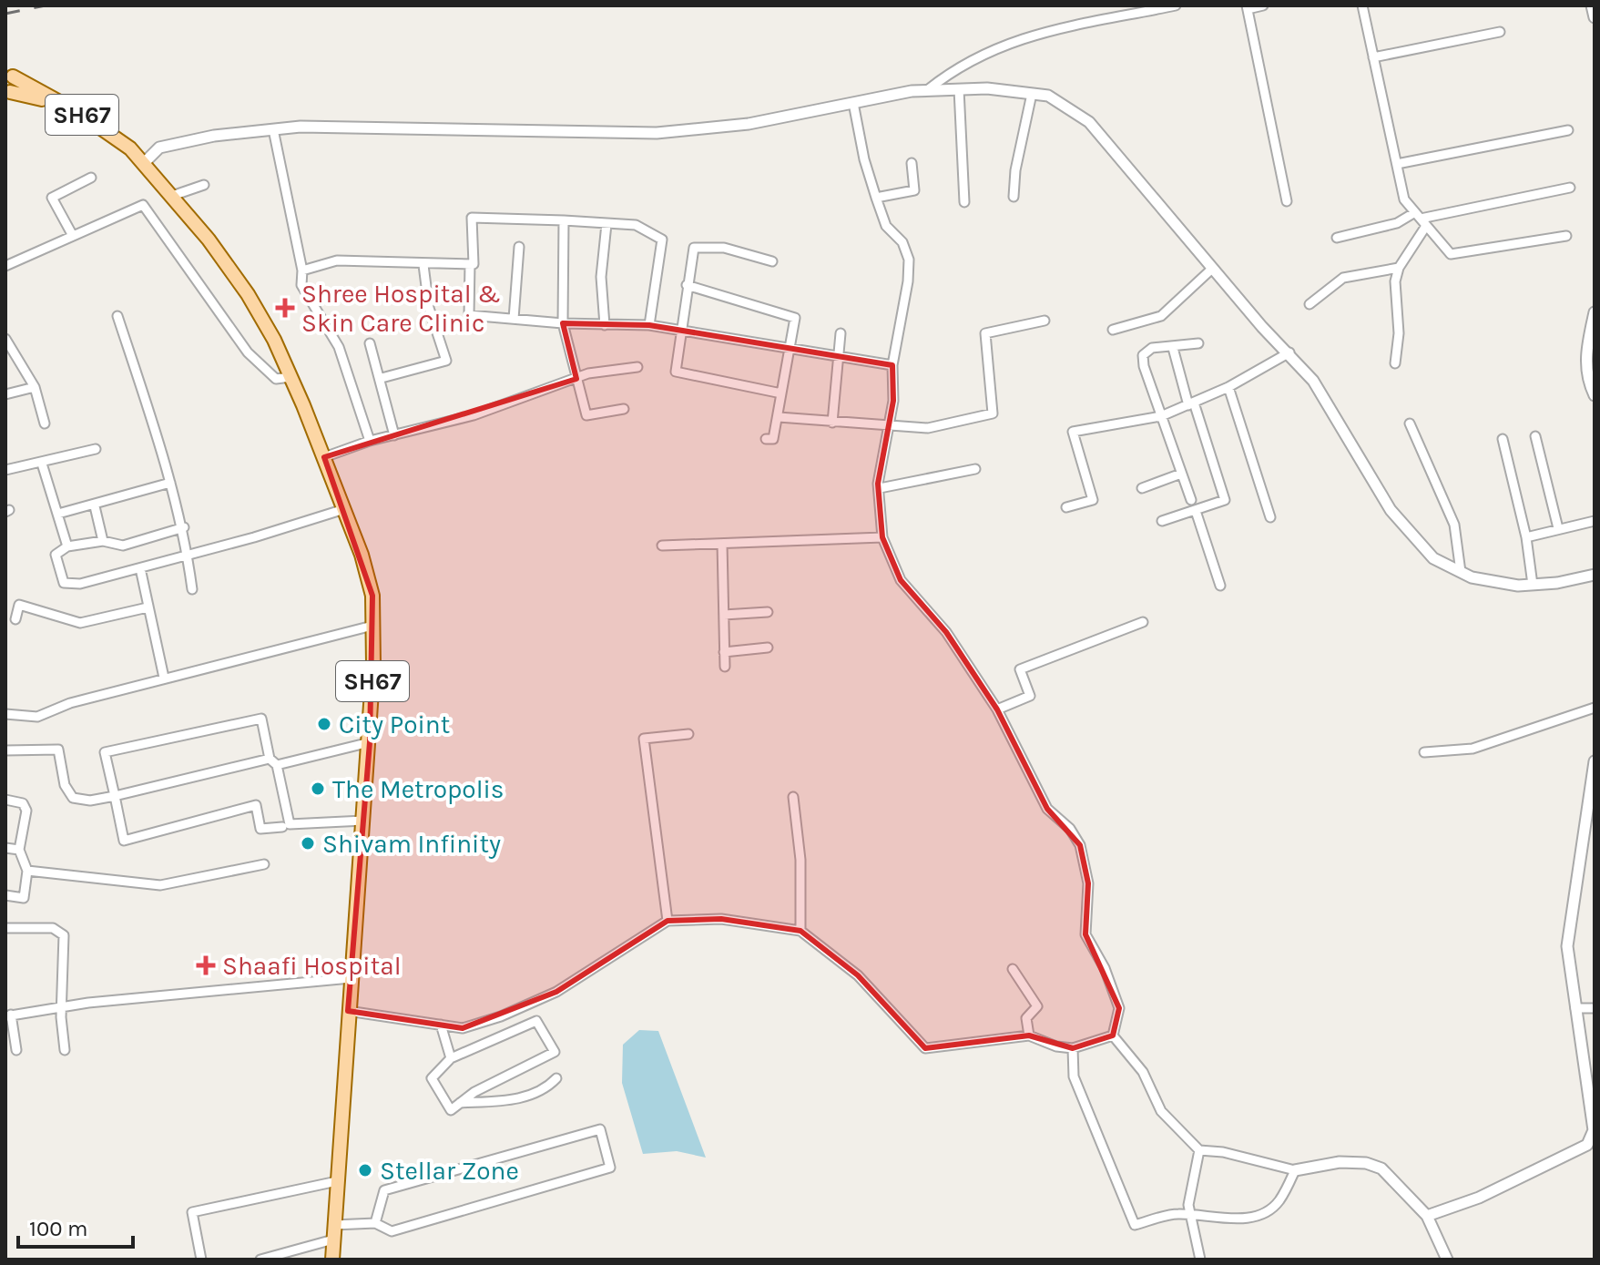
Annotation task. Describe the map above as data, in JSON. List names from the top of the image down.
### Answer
{
  "streets": {
    "main road": ["SH67"]
  },
  "places": {
    "health": ["Shree Hospital & Skin Care Clinic", "Shaafi Hospital"],
    "other": [
      "City Point",
      "The Metropolis",
      "Shivam Infinity",
      "Stellar Zone"
    ]
  },
  "scale_bar": "100 m"
}
